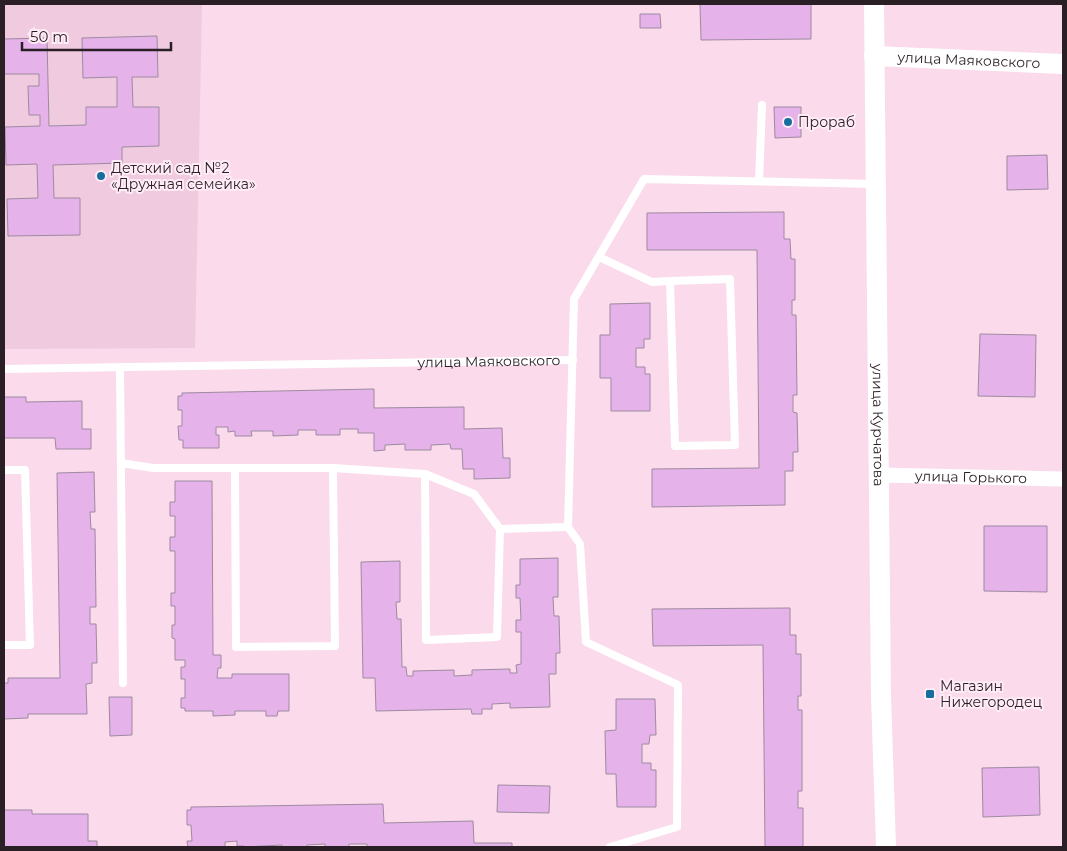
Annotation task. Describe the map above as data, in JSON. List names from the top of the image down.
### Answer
{
  "streets": {
    "street": ["улица Маяковского", "улица Курчатова", "улица Горького"]
  },
  "crossings": [
    ["улица Маяковского", "улица Курчатова"],
    ["улица Курчатова", "улица Горького"]
  ],
  "places": {
    "other": ["Прораб", "Детский сад №2 «Дружная семейка»"],
    "transit": ["Магазин Нижегородец"]
  },
  "scale_bar": "50 m"
}
